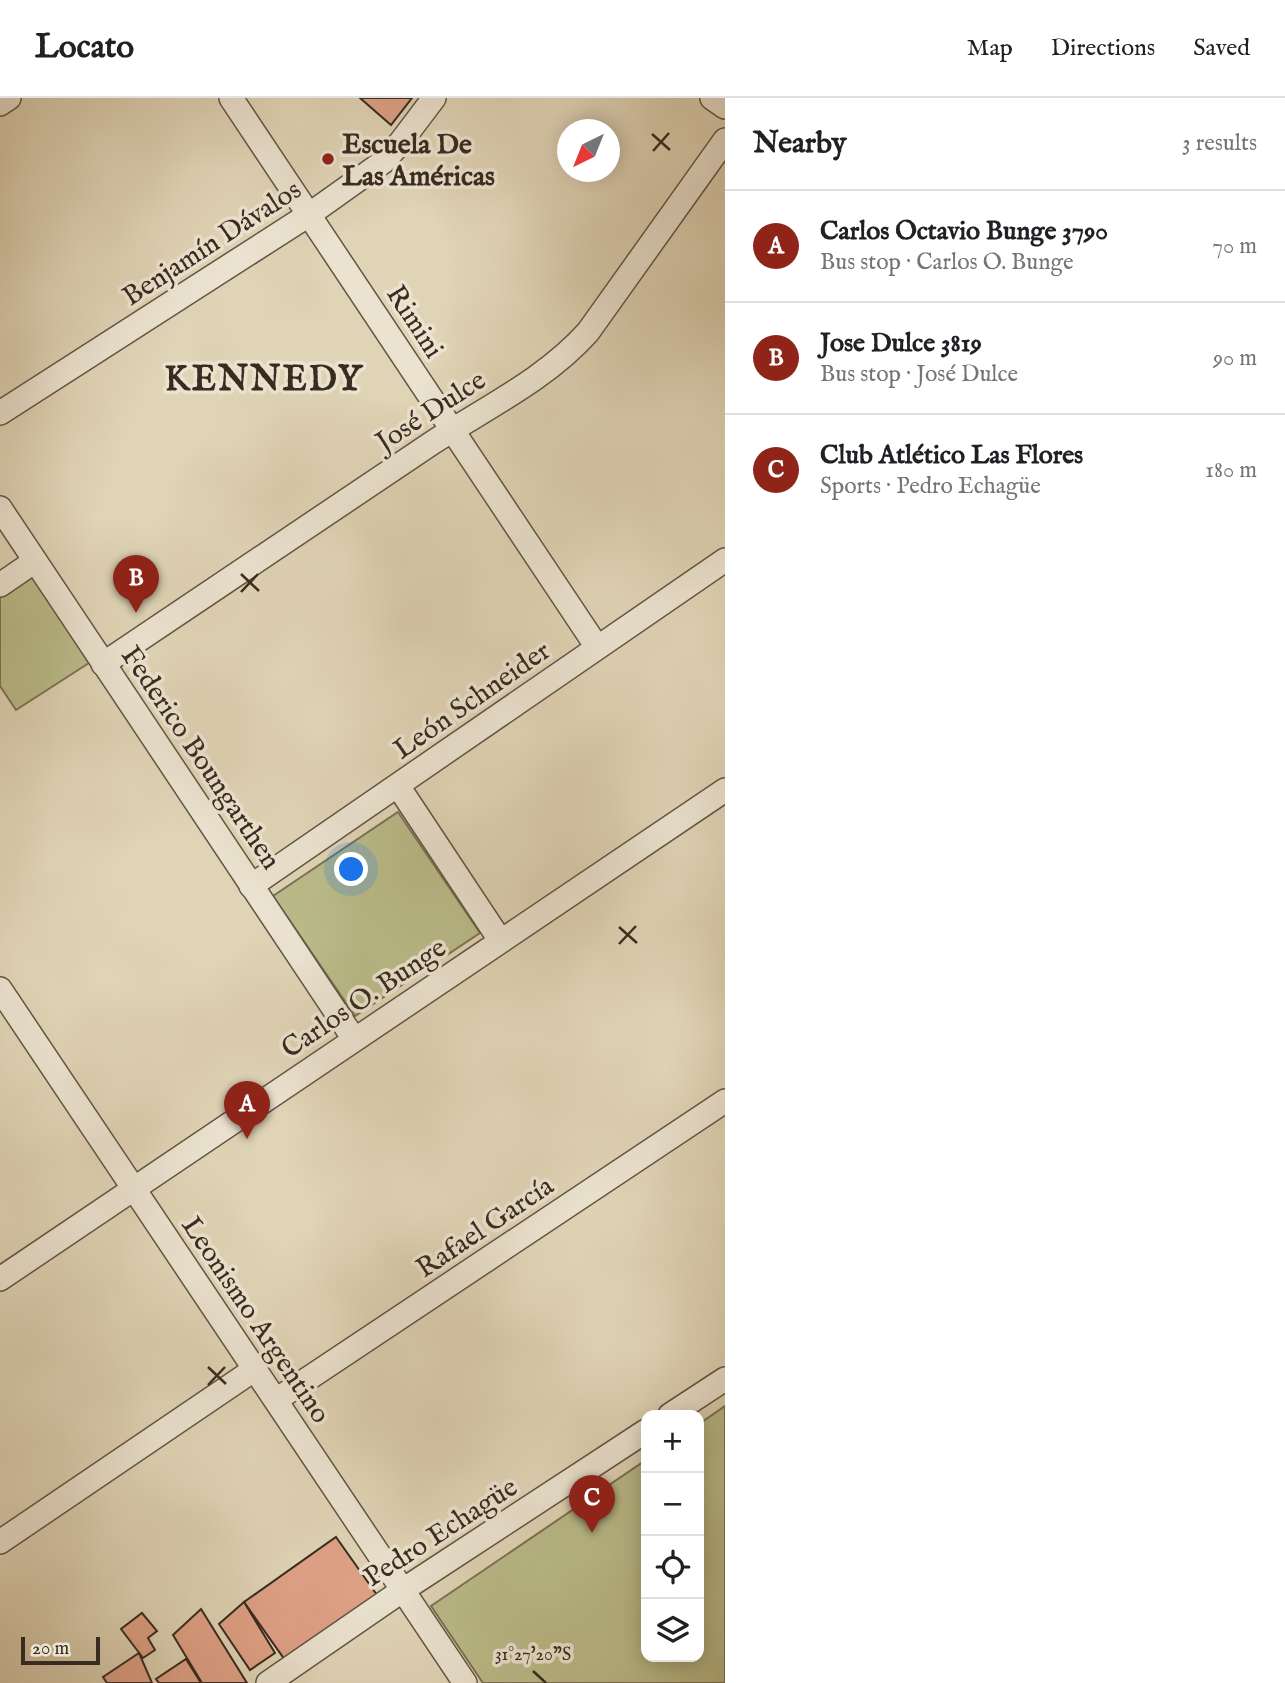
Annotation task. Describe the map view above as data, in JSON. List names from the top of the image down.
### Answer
{
  "streets": {
    "street": [
      "Benjamín Dávalos",
      "Rimini",
      "José Dulce",
      "León Schneider",
      "Federico Boungarthen",
      "Carlos O. Bunge",
      "Rafael García",
      "Leonismo Argentino",
      "Pedro Echagüe"
    ]
  },
  "crossings": [
    ["Benjamín Dávalos", "Rimini"],
    ["Rimini", "José Dulce"],
    ["Rimini", "León Schneider"],
    ["José Dulce", "Federico Boungarthen"],
    ["León Schneider", "Federico Boungarthen"],
    ["Federico Boungarthen", "Carlos O. Bunge"],
    ["Carlos O. Bunge", "Leonismo Argentino"],
    ["Rafael García", "Leonismo Argentino"],
    ["Leonismo Argentino", "Pedro Echagüe"]
  ],
  "districts": ["KENNEDY"],
  "places": ["Escuela De Las Américas"],
  "scale_bar": "20 m",
  "north": "bottom left",
  "page": {
    "header": "Locato",
    "nav": ["Map", "Directions", "Saved"],
    "heading": ["Nearby", "3 results"],
    "list": [
      {
        "mark": "A",
        "name": "Carlos Octavio Bunge 3790",
        "note": "Bus stop · Carlos O. Bunge",
        "value": "70 m"
      },
      {
        "mark": "B",
        "name": "Jose Dulce 3819",
        "note": "Bus stop · José Dulce",
        "value": "90 m"
      },
      {
        "mark": "C",
        "name": "Club Atlético Las Flores",
        "note": "Sports · Pedro Echagüe",
        "value": "180 m"
      }
    ],
    "pins": ["B", "A", "C"],
    "map_buttons": ["+", "−"],
    "scale": "20 m"
  },
  "coordinates": ["31°27'20\"S"]
}
